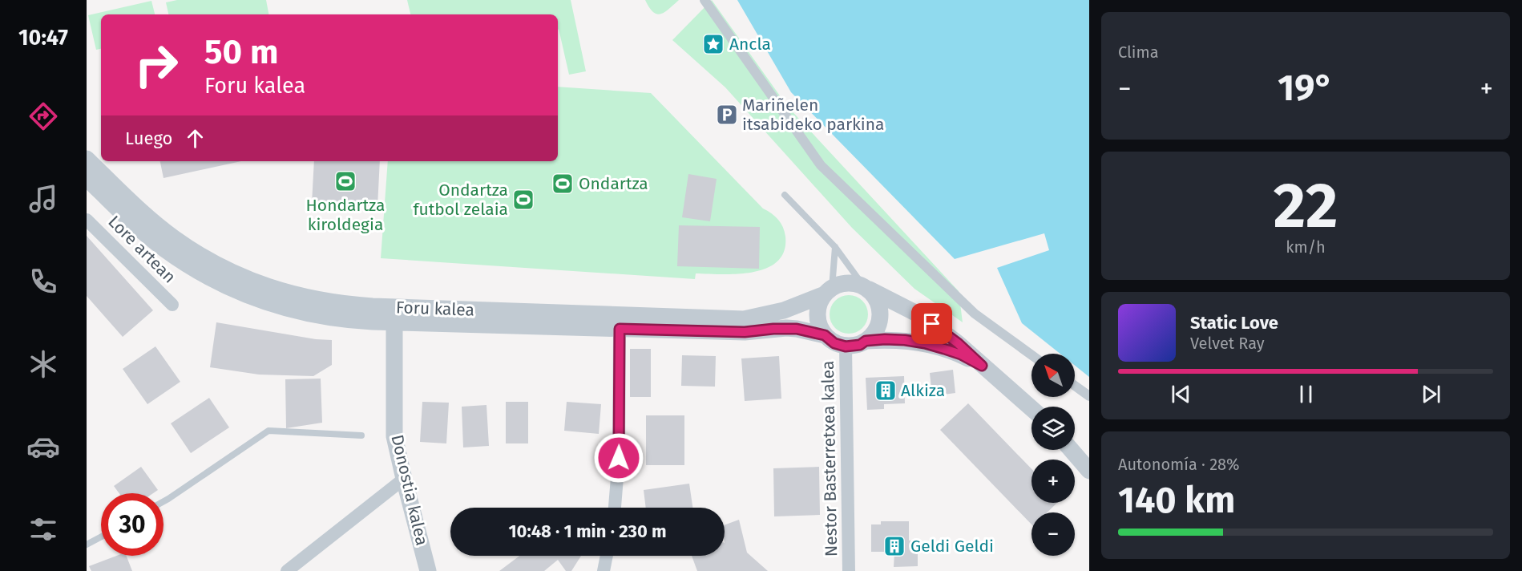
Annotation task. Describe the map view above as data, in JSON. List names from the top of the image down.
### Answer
{
  "streets": {
    "street": [
      "Lore artean",
      "Foru kalea",
      "Nestor Basterretxea kalea",
      "Donostia kalea"
    ]
  },
  "crossings": [
    ["Foru kalea", "Nestor Basterretxea kalea"],
    ["Foru kalea", "Donostia kalea"]
  ],
  "places": {
    "place": ["Ancla"],
    "parking": ["Mariñelen itsabideko parkina"],
    "sports": ["Hondartza kiroldegia", "Ondartza", "Ondartza futbol zelaia"],
    "building": ["Alkiza", "Geldi Geldi"]
  },
  "north": "top left",
  "page": {
    "tabs": "10:47",
    "tile": [
      "Clima",
      ["22", "km/h"],
      ["Autonomía · 28%", "140 km"]
    ],
    "turn": ["50 m", "Foru kalea"],
    "heat": ["−", "19°", "+"],
    "then": "Luego",
    "song": ["Static Love", "Velvet Ray"],
    "map_buttons": ["+", "−"],
    "limit": "30",
    "trip": "10:48 · 1 min · 230 m"
  }
}
